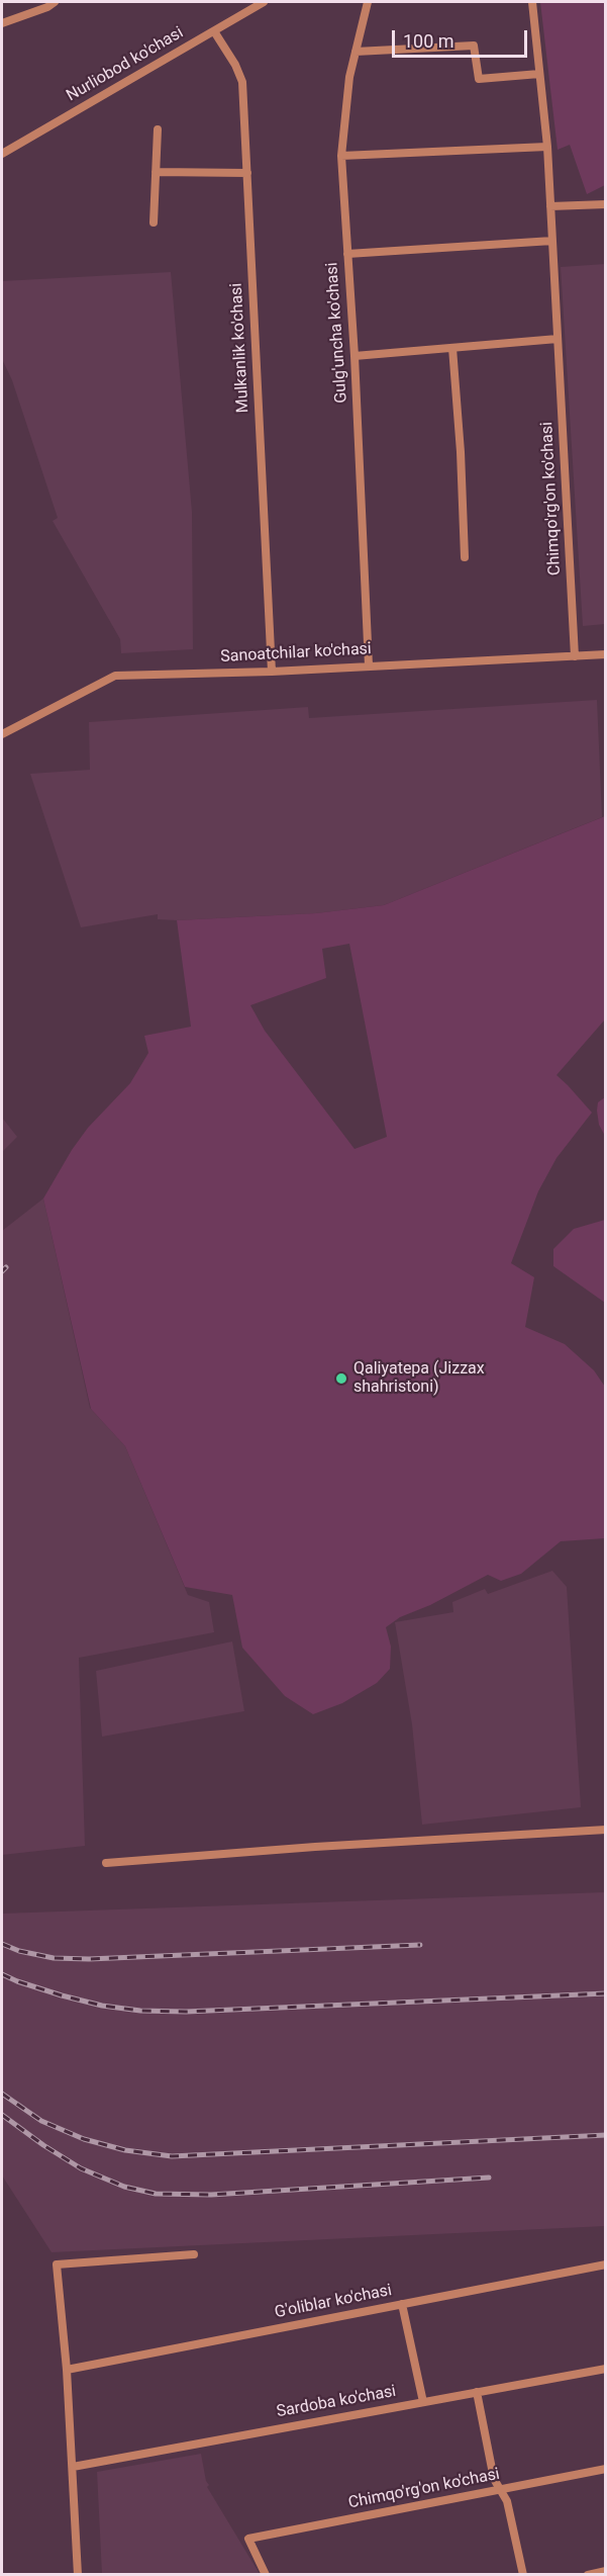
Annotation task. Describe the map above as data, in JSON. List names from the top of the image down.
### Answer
{
  "streets": {
    "street": [
      "Nurliobod ko'chasi",
      "Gulg'uncha ko'chasi",
      "Mulkanlik ko'chasi",
      "Chimqo'rg'on ko'chasi",
      "Sanoatchilar ko'chasi",
      "G'oliblar ko'chasi",
      "Sardoba ko'chasi"
    ]
  },
  "crossings": [
    ["Nurliobod ko'chasi", "Mulkanlik ko'chasi"],
    ["Gulg'uncha ko'chasi", "Sanoatchilar ko'chasi"],
    ["Mulkanlik ko'chasi", "Sanoatchilar ko'chasi"],
    ["Chimqo'rg'on ko'chasi", "Sanoatchilar ko'chasi"]
  ],
  "places": ["Qaliyatepa (Jizzax shahristoni)"],
  "scale_bar": "100 m"
}
